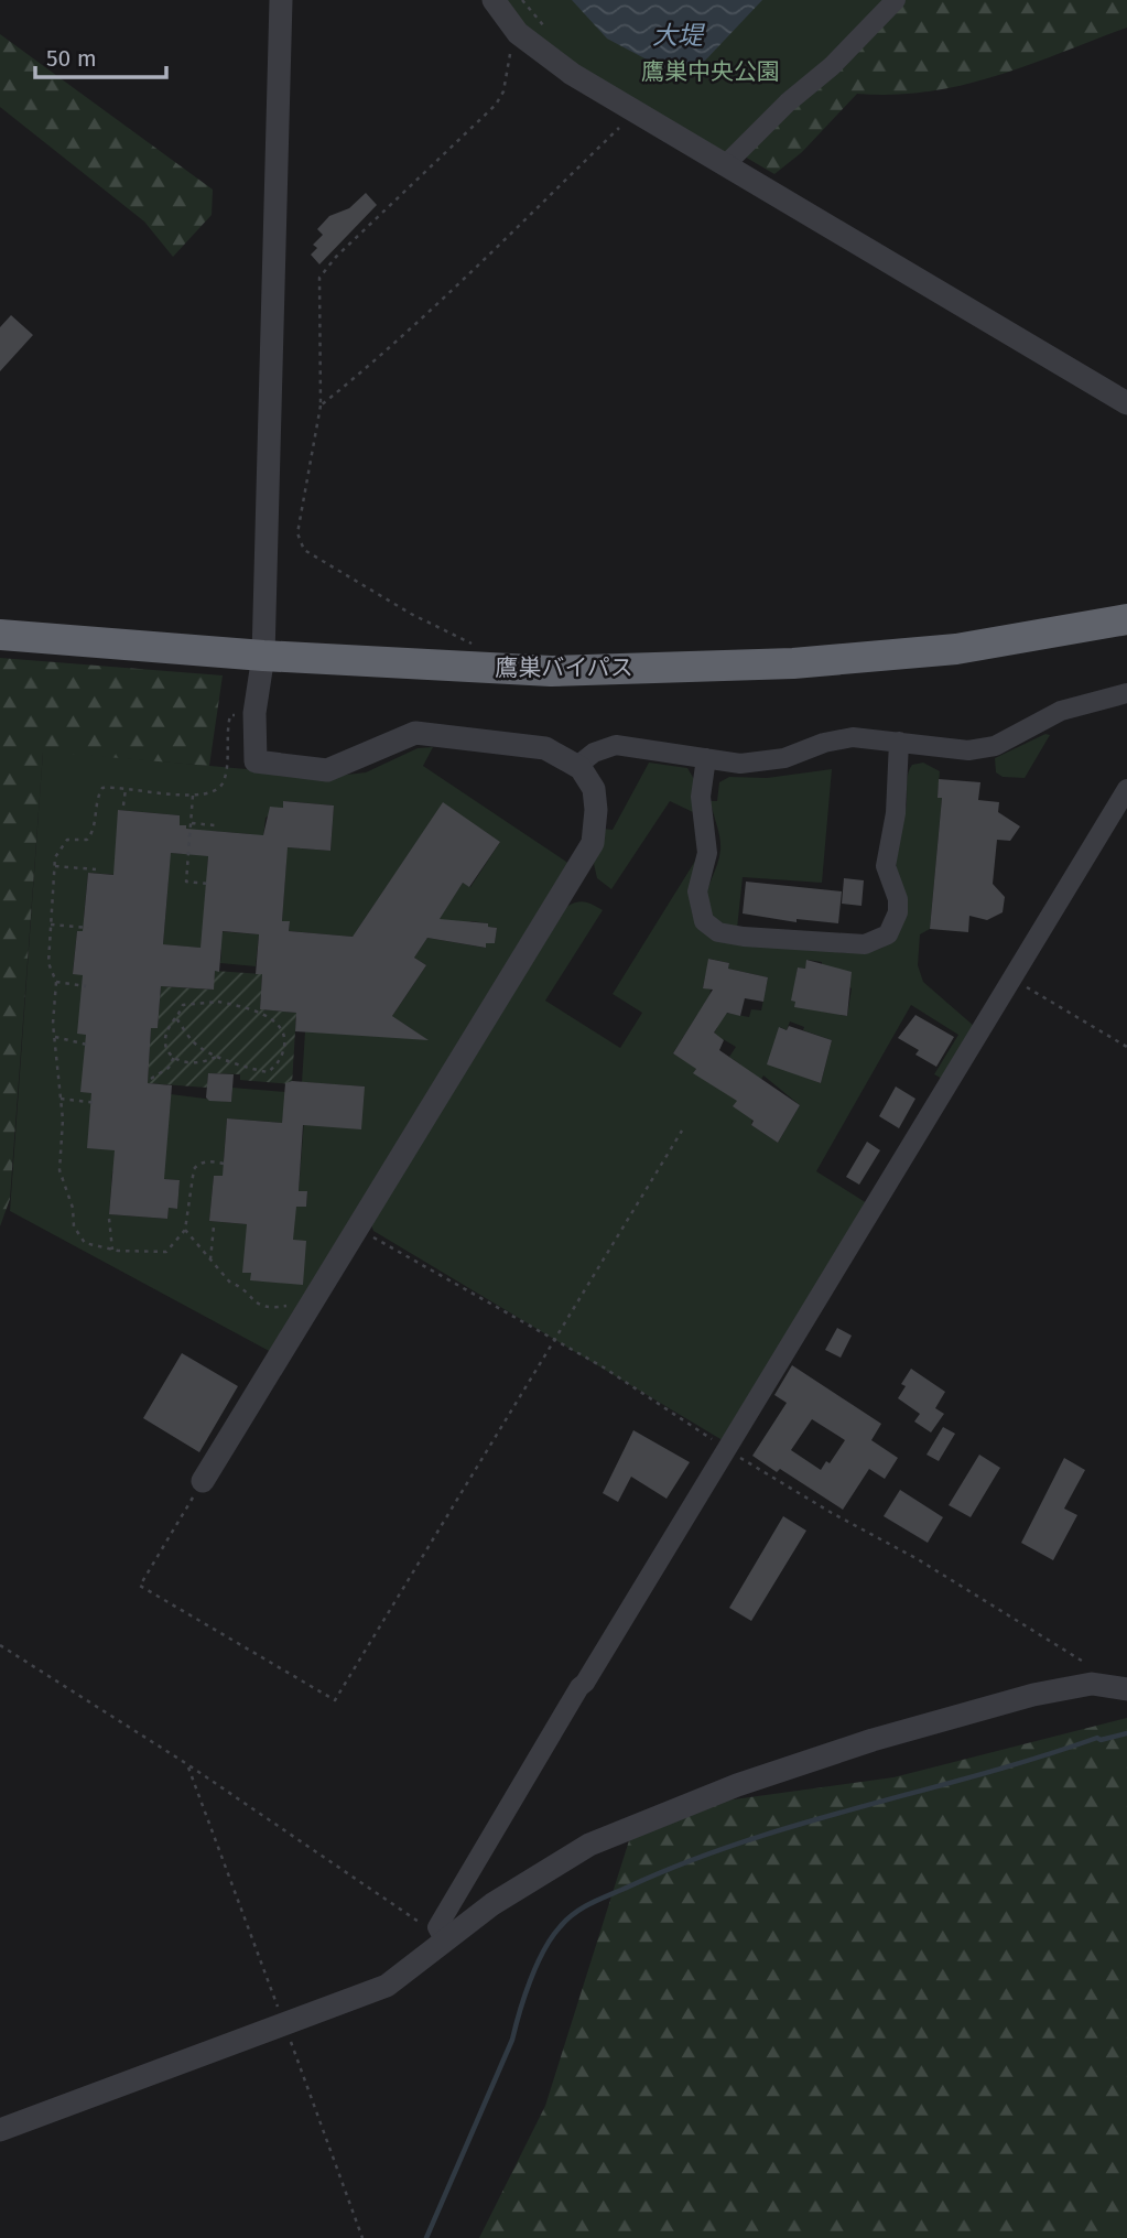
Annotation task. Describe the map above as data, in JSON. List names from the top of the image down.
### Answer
{
  "streets": {
    "highway": ["鷹巣バイパス"]
  },
  "water": ["大堤"],
  "parks": ["鷹巣中央公園"],
  "scale_bar": "50 m"
}
